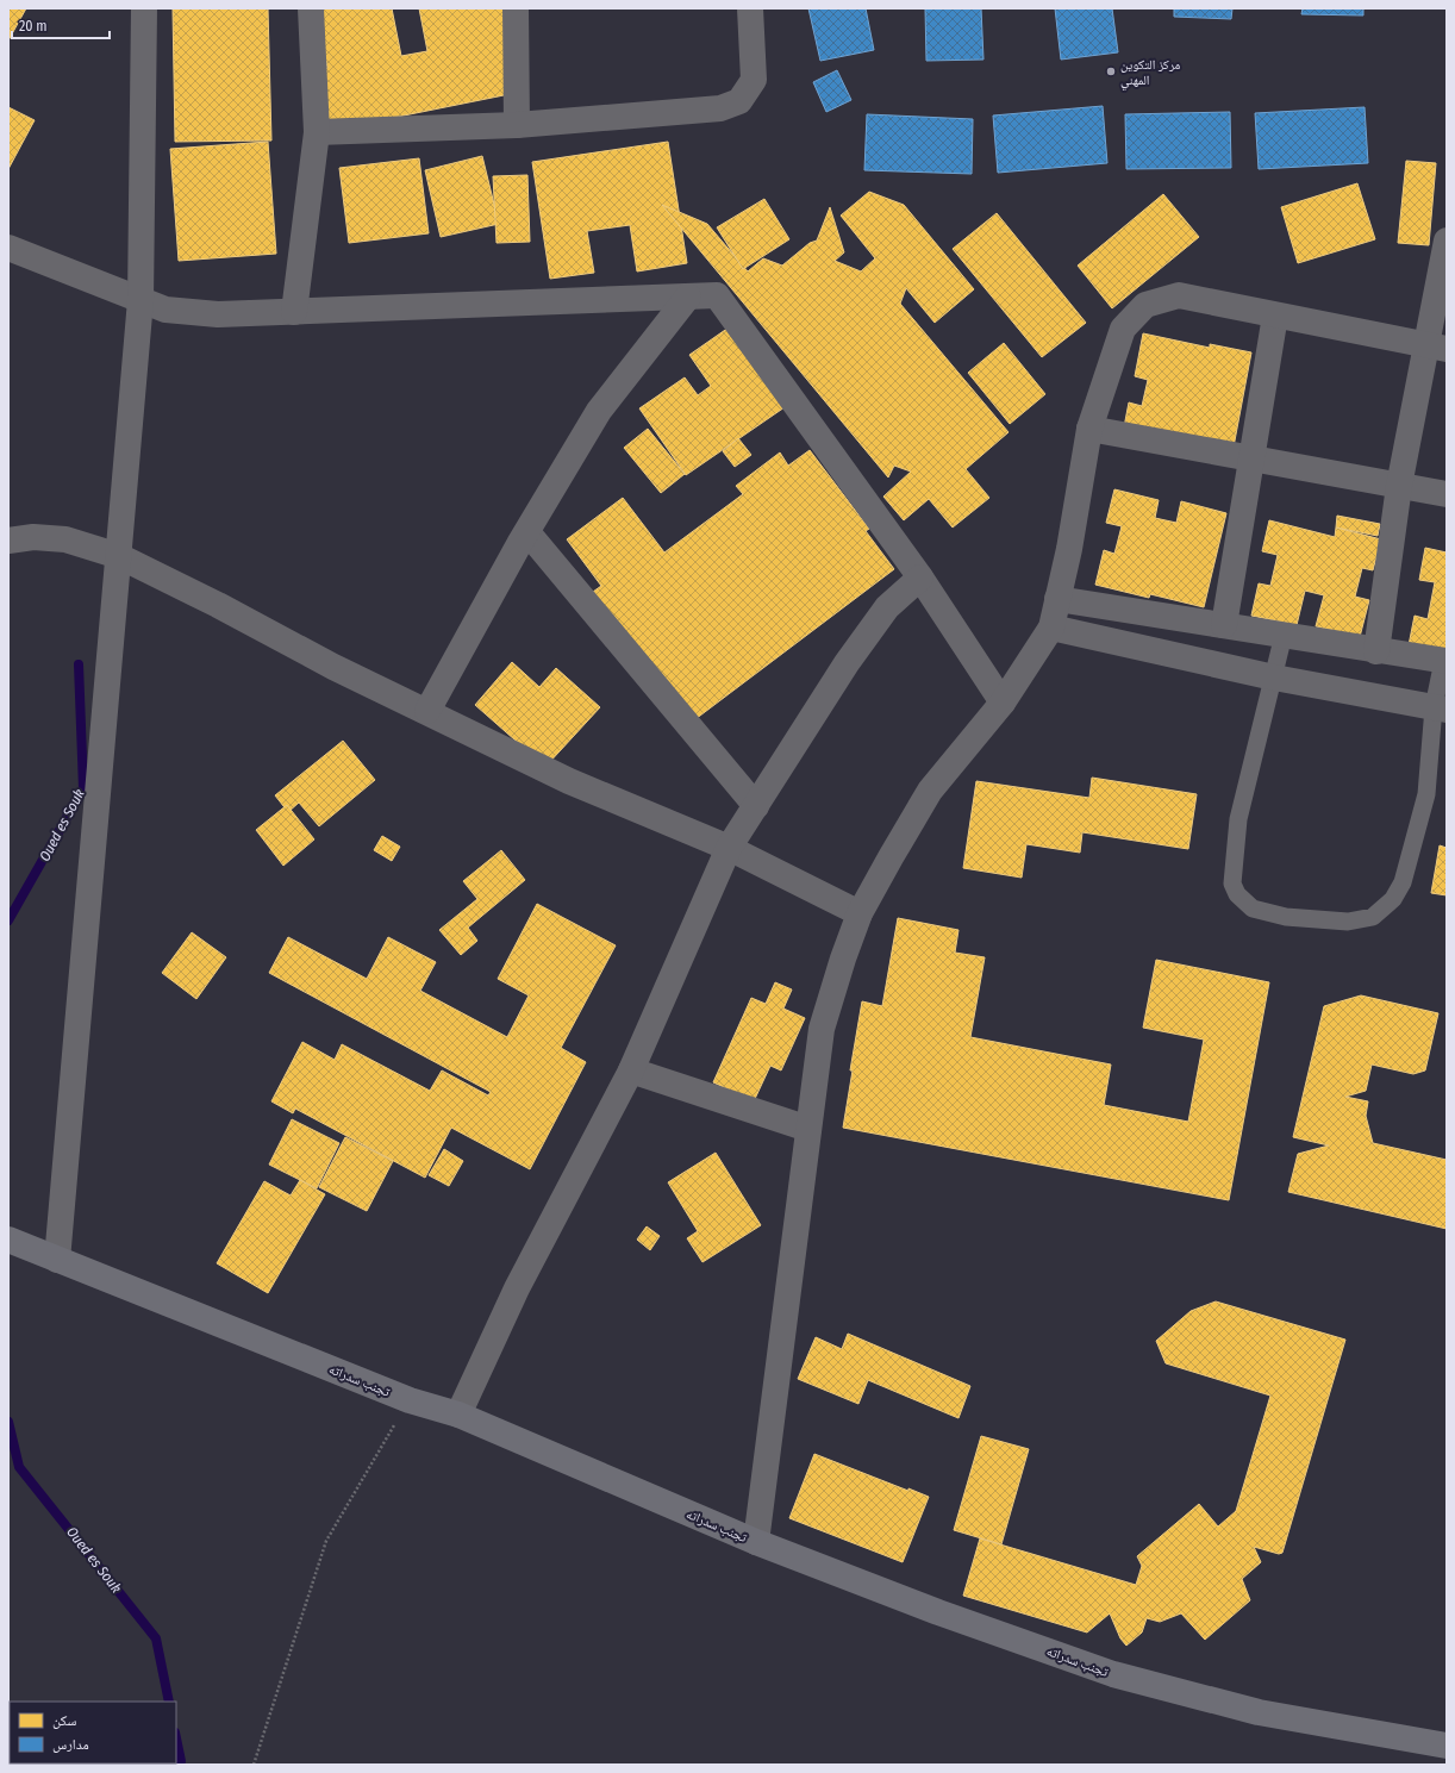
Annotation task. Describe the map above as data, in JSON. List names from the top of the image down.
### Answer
{
  "streets": {
    "highway": ["تجنب سدراته"]
  },
  "water": ["Oued es Souk"],
  "places": ["مركز التكوين المهني"],
  "legend": ["سكن", "مدارس"],
  "scale_bar": "20 m"
}
